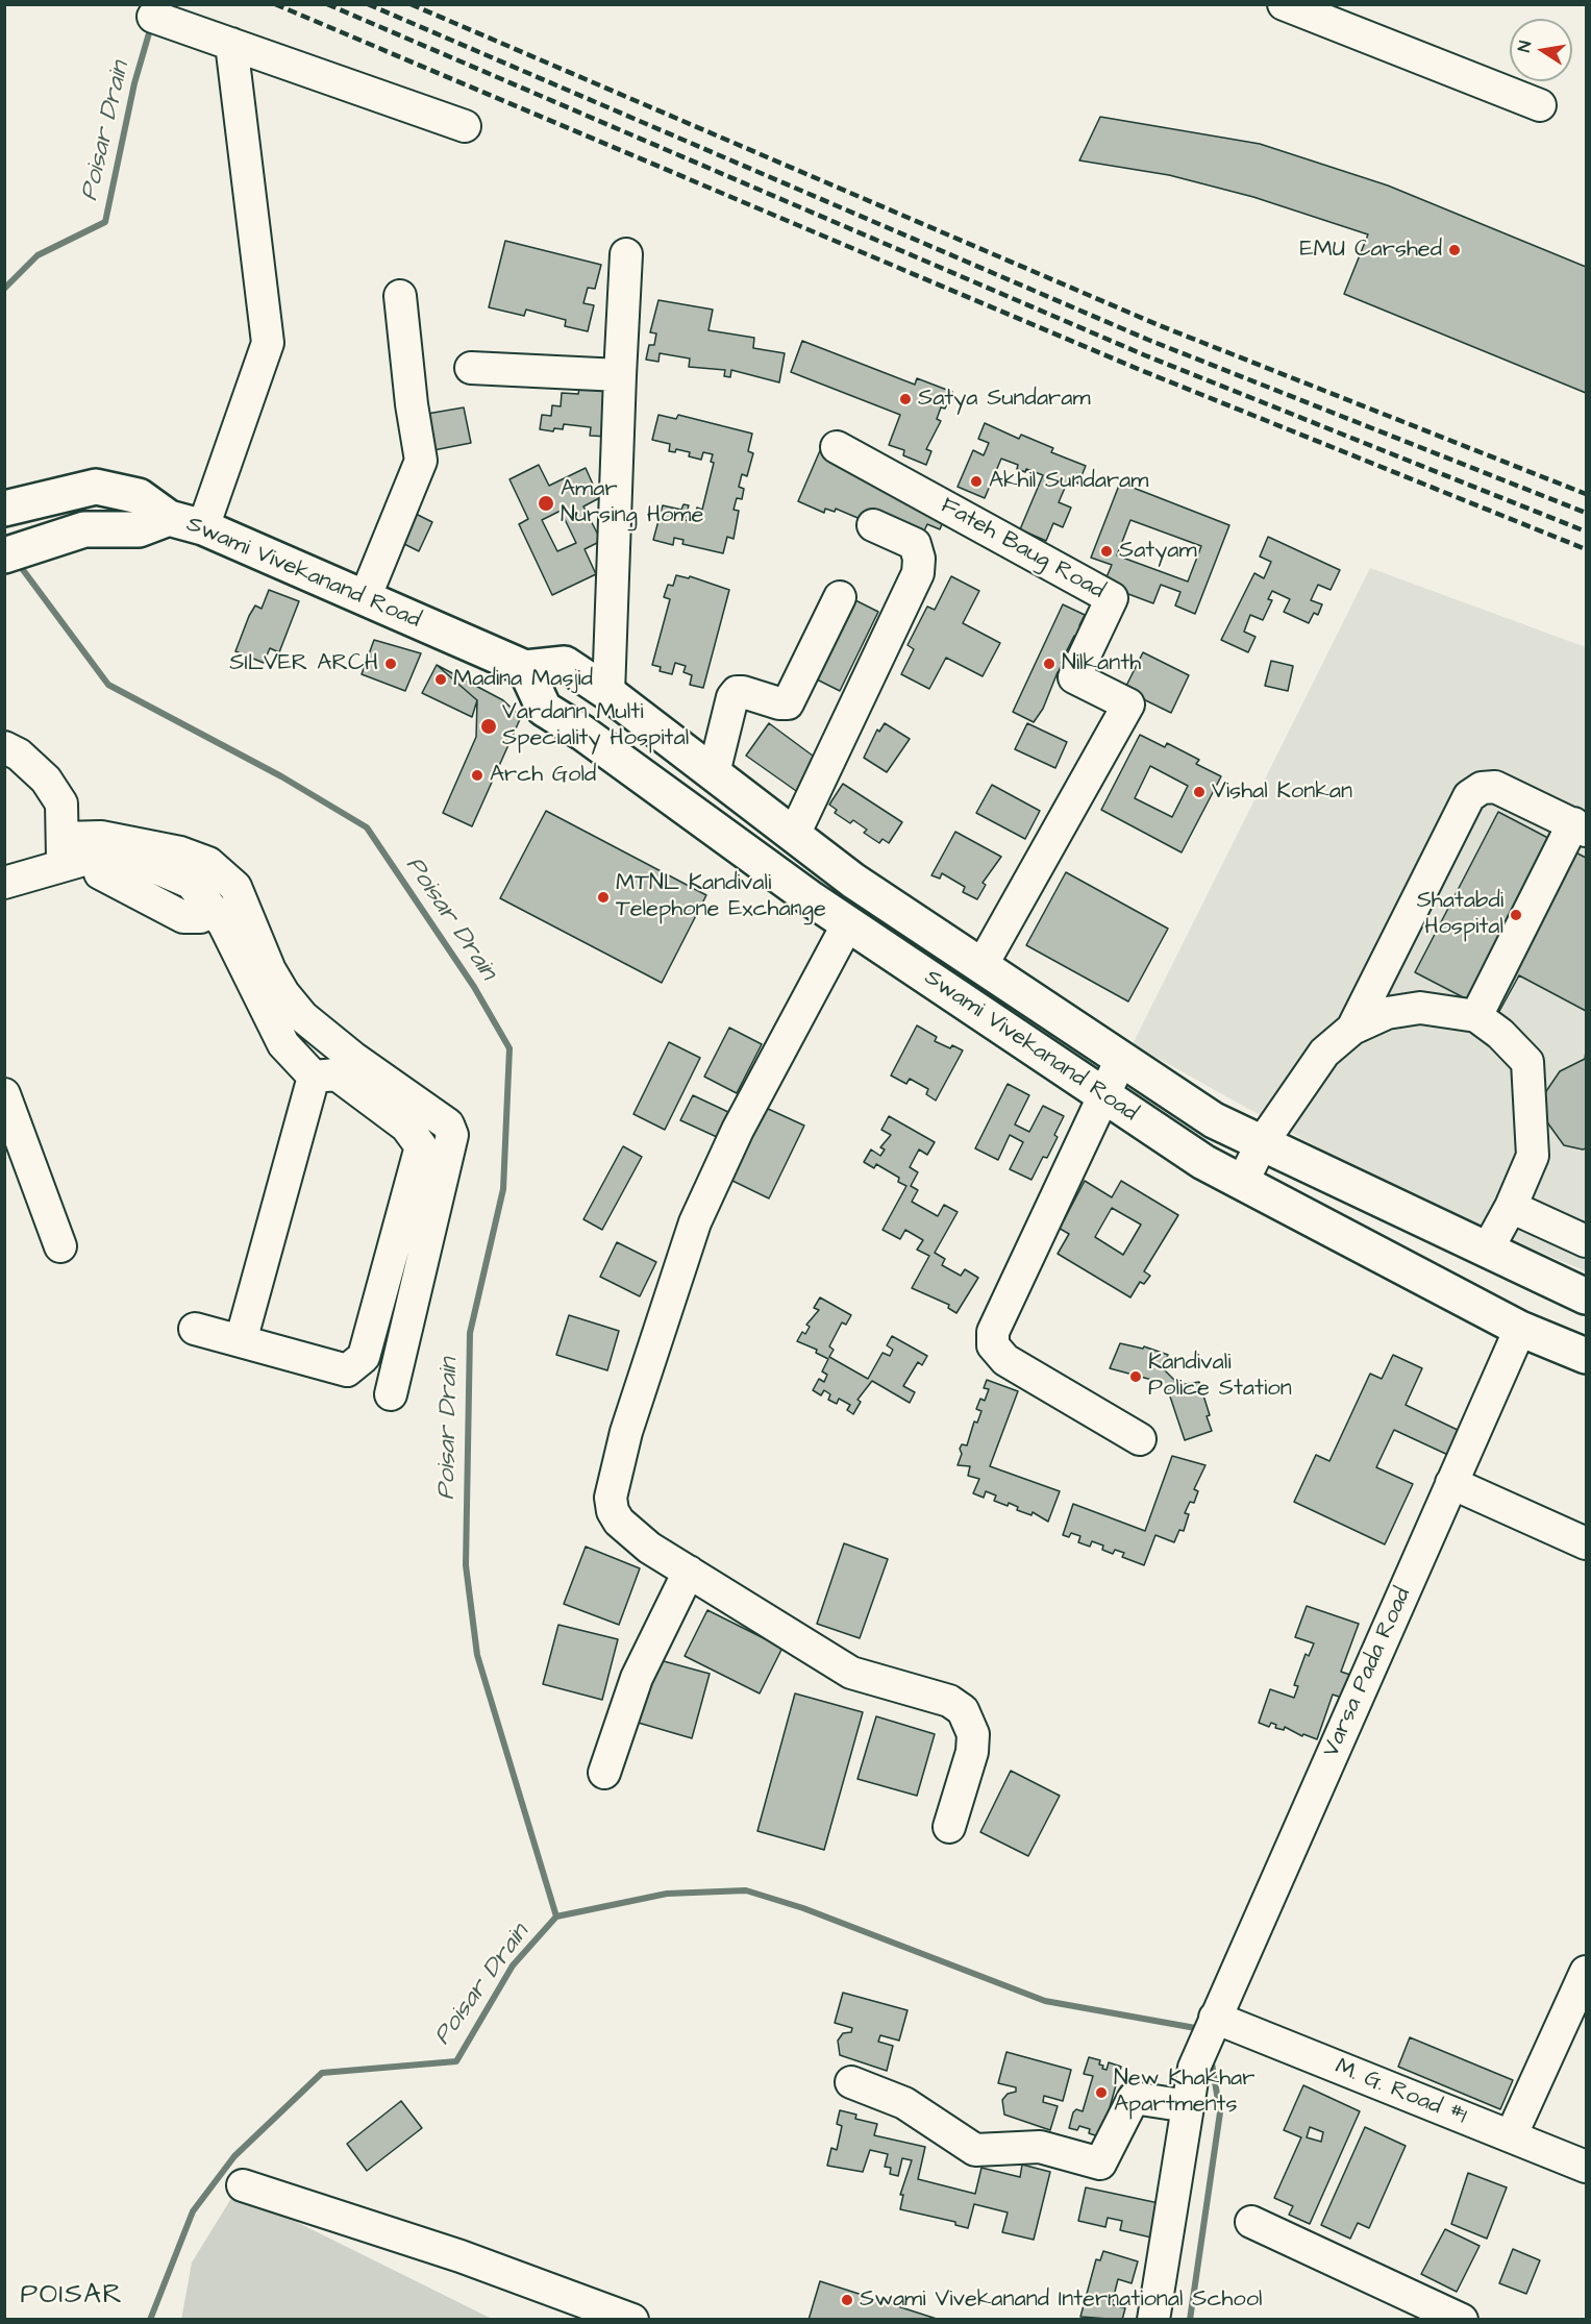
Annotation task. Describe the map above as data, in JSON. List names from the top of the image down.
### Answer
{
  "streets": {
    "main road": ["Swami Vivekanand Road"],
    "street": ["Fateh Baug Road", "Varsa Pada Road", "M. G. Road #1"]
  },
  "crossings": [
    ["Fateh Baug Road", "Swami Vivekanand Road"],
    ["Swami Vivekanand Road", "Varsa Pada Road"],
    ["Varsa Pada Road", "M. G. Road #1"]
  ],
  "districts": ["POISAR"],
  "water": ["Poisar Drain"],
  "places": [
    "EMU Carshed",
    "Satya Sundaram",
    "Akhil Sundaram",
    "Amar Nursing Home",
    "Satyam",
    "SILVER ARCH",
    "Nilkanth",
    "Madina Masjid",
    "Vardann Multi Speciality Hospital",
    "Arch Gold",
    "Vishal Konkan",
    "MTNL Kandivali Telephone Exchange",
    "Shatabdi Hospital",
    "Kandivali Police Station",
    "New Khakhar Apartments",
    "Swami Vivekanand International School"
  ],
  "north": "left"
}
